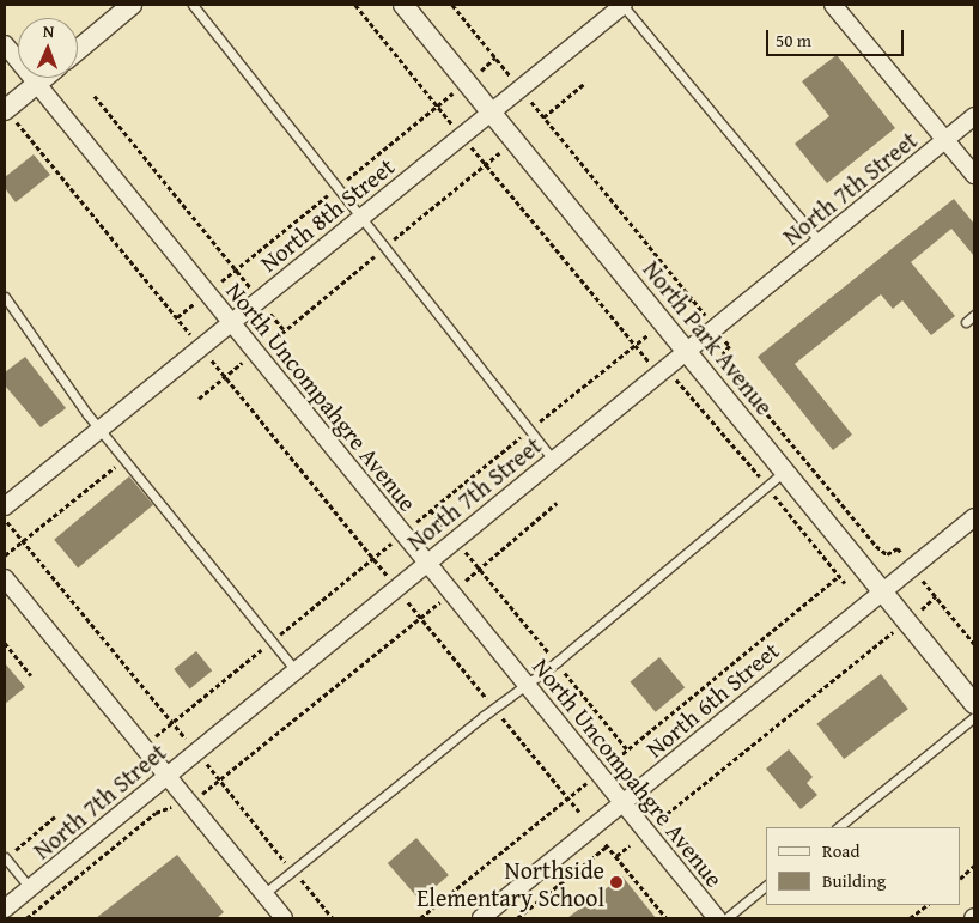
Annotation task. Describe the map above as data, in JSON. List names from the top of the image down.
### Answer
{
  "streets": {
    "street": [
      "North 7th Street",
      "North 8th Street",
      "North Park Avenue",
      "North Uncompahgre Avenue",
      "North 6th Street"
    ]
  },
  "crossings": [
    ["North 7th Street", "North Park Avenue"],
    ["North 7th Street", "North Uncompahgre Avenue"],
    ["North 8th Street", "North Park Avenue"],
    ["North 8th Street", "North Uncompahgre Avenue"],
    ["North Park Avenue", "North 6th Street"],
    ["North Uncompahgre Avenue", "North 6th Street"]
  ],
  "places": ["Northside Elementary School"],
  "legend": ["Road", "Building"],
  "scale_bar": "50 m",
  "north": "top"
}
